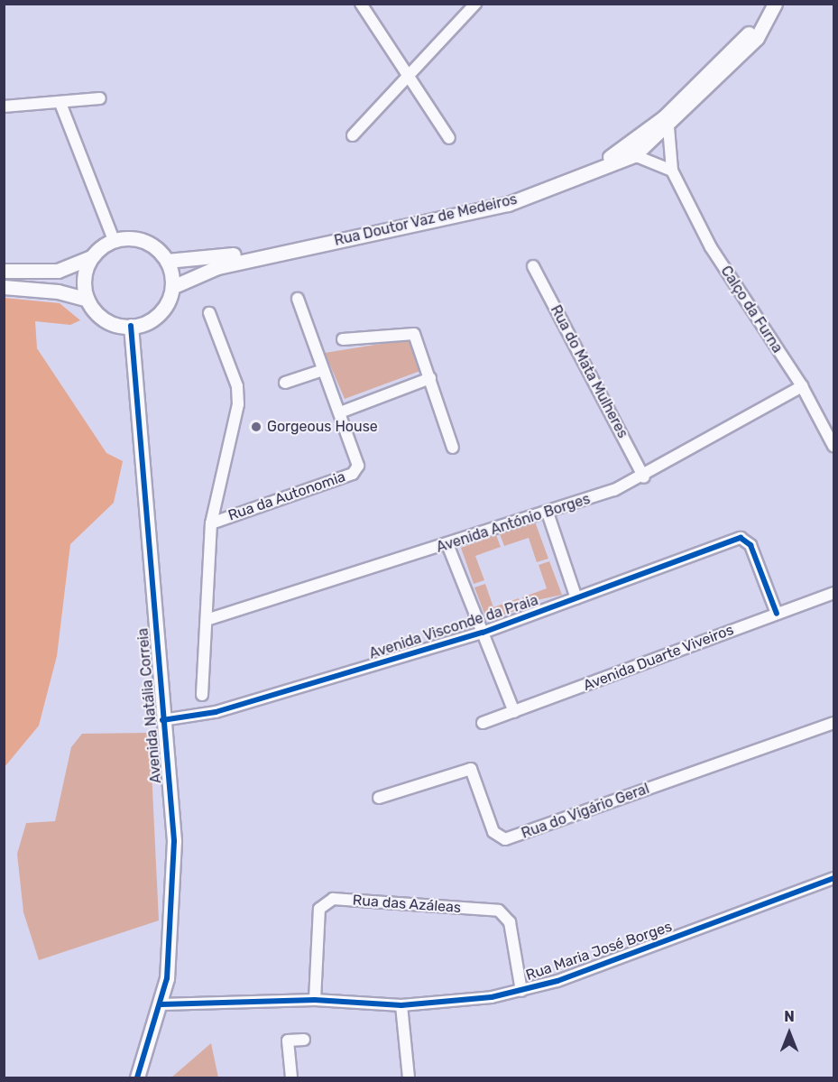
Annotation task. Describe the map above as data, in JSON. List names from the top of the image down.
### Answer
{
  "streets": {
    "street": [
      "Rua Doutor Vaz de Medeiros",
      "Calço da Furna",
      "Rua do Mata Mulheres",
      "Rua da Autonomia",
      "Avenida António Borges",
      "Avenida Visconde da Praia",
      "Avenida Duarte Viveiros",
      "Avenida Natália Correia",
      "Rua do Vigário Geral",
      "Rua das Azáleas",
      "Rua Maria José Borges"
    ]
  },
  "crossings": [
    ["Rua Doutor Vaz de Medeiros", "Calço da Furna"],
    ["Rua Doutor Vaz de Medeiros", "Avenida Natália Correia"],
    ["Calço da Furna", "Avenida António Borges"],
    ["Rua do Mata Mulheres", "Avenida António Borges"],
    ["Avenida Visconde da Praia", "Avenida Duarte Viveiros"],
    ["Avenida Visconde da Praia", "Avenida Natália Correia"],
    ["Avenida Natália Correia", "Rua Maria José Borges"],
    ["Rua das Azáleas", "Rua Maria José Borges"]
  ],
  "places": ["Gorgeous House"],
  "north": "top"
}
